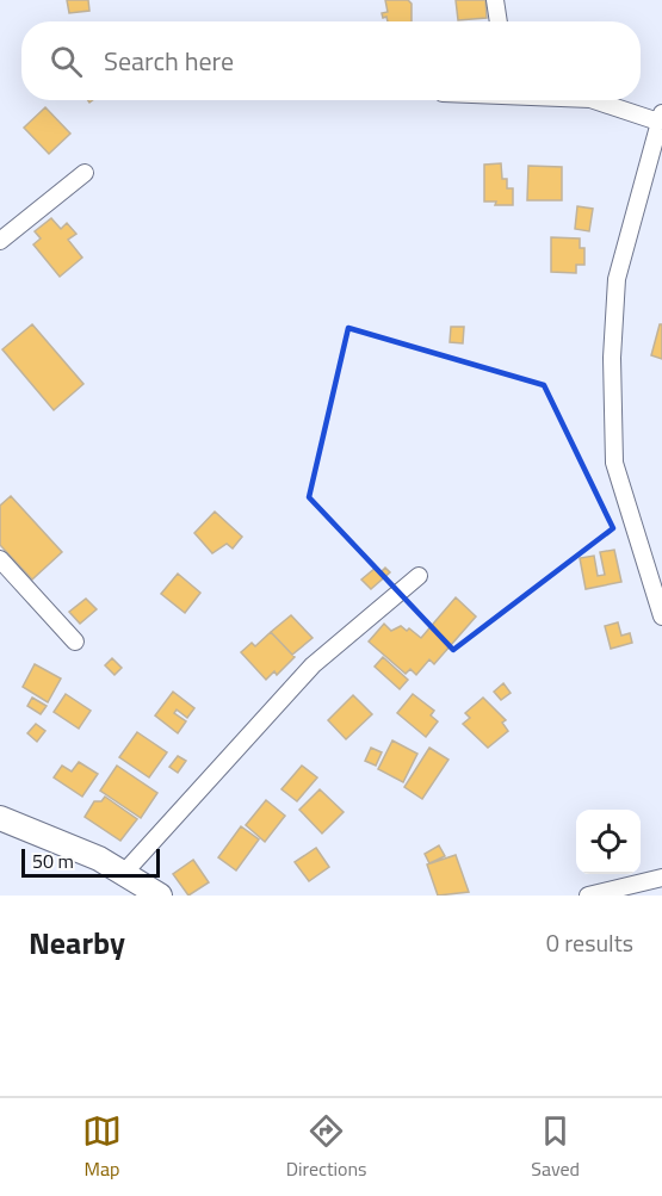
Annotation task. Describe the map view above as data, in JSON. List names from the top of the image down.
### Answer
{
  "scale_bar": "50 m",
  "page": {
    "search": "Search here",
    "scale": "50 m",
    "heading": ["Nearby", "0 results"],
    "nav": ["Map", "Directions", "Saved"]
  }
}
